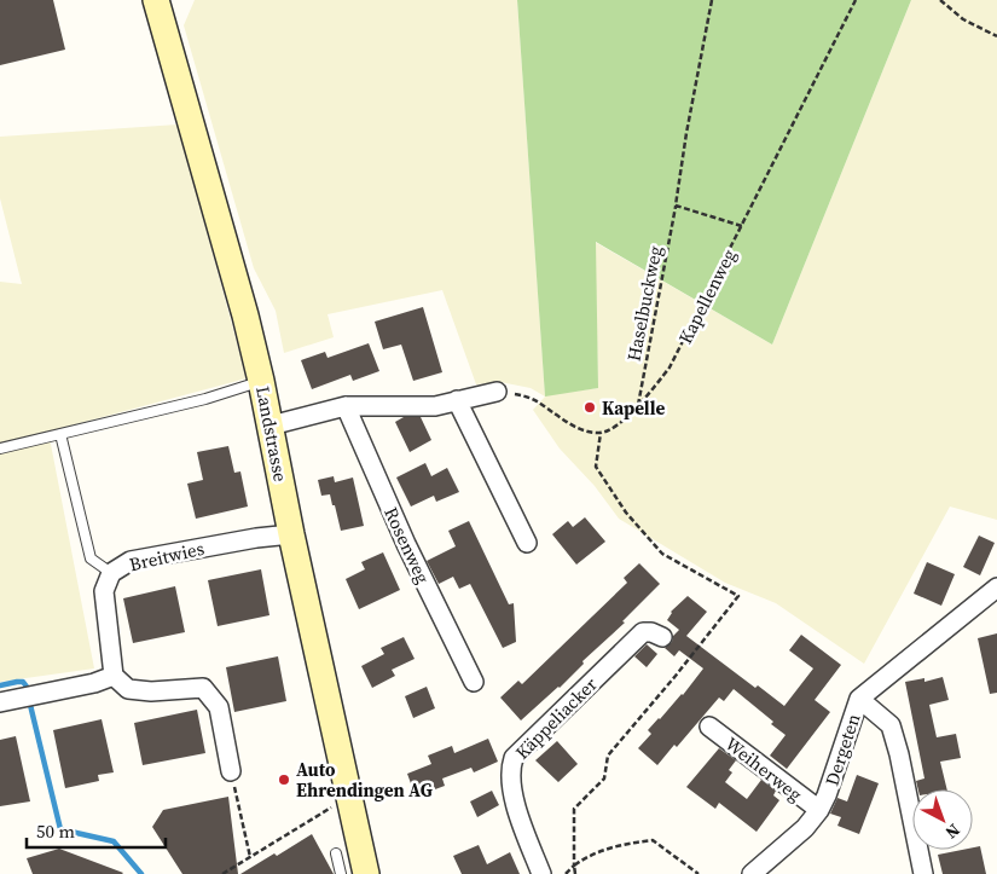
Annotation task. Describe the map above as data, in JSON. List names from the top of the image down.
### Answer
{
  "streets": {
    "main road": ["Landstrasse"],
    "street": [
      "Rosenweg",
      "Breitwies",
      "Käppeliacker",
      "Dergeten",
      "Weiherweg"
    ],
    "path": ["Kapellenweg", "Haselbuckweg"]
  },
  "crossings": [
    ["Kapellenweg", "Haselbuckweg"],
    ["Landstrasse", "Breitwies"],
    ["Dergeten", "Weiherweg"]
  ],
  "places": ["Kapelle", "Auto Ehrendingen AG"],
  "scale_bar": "50 m",
  "north": "bottom right"
}
